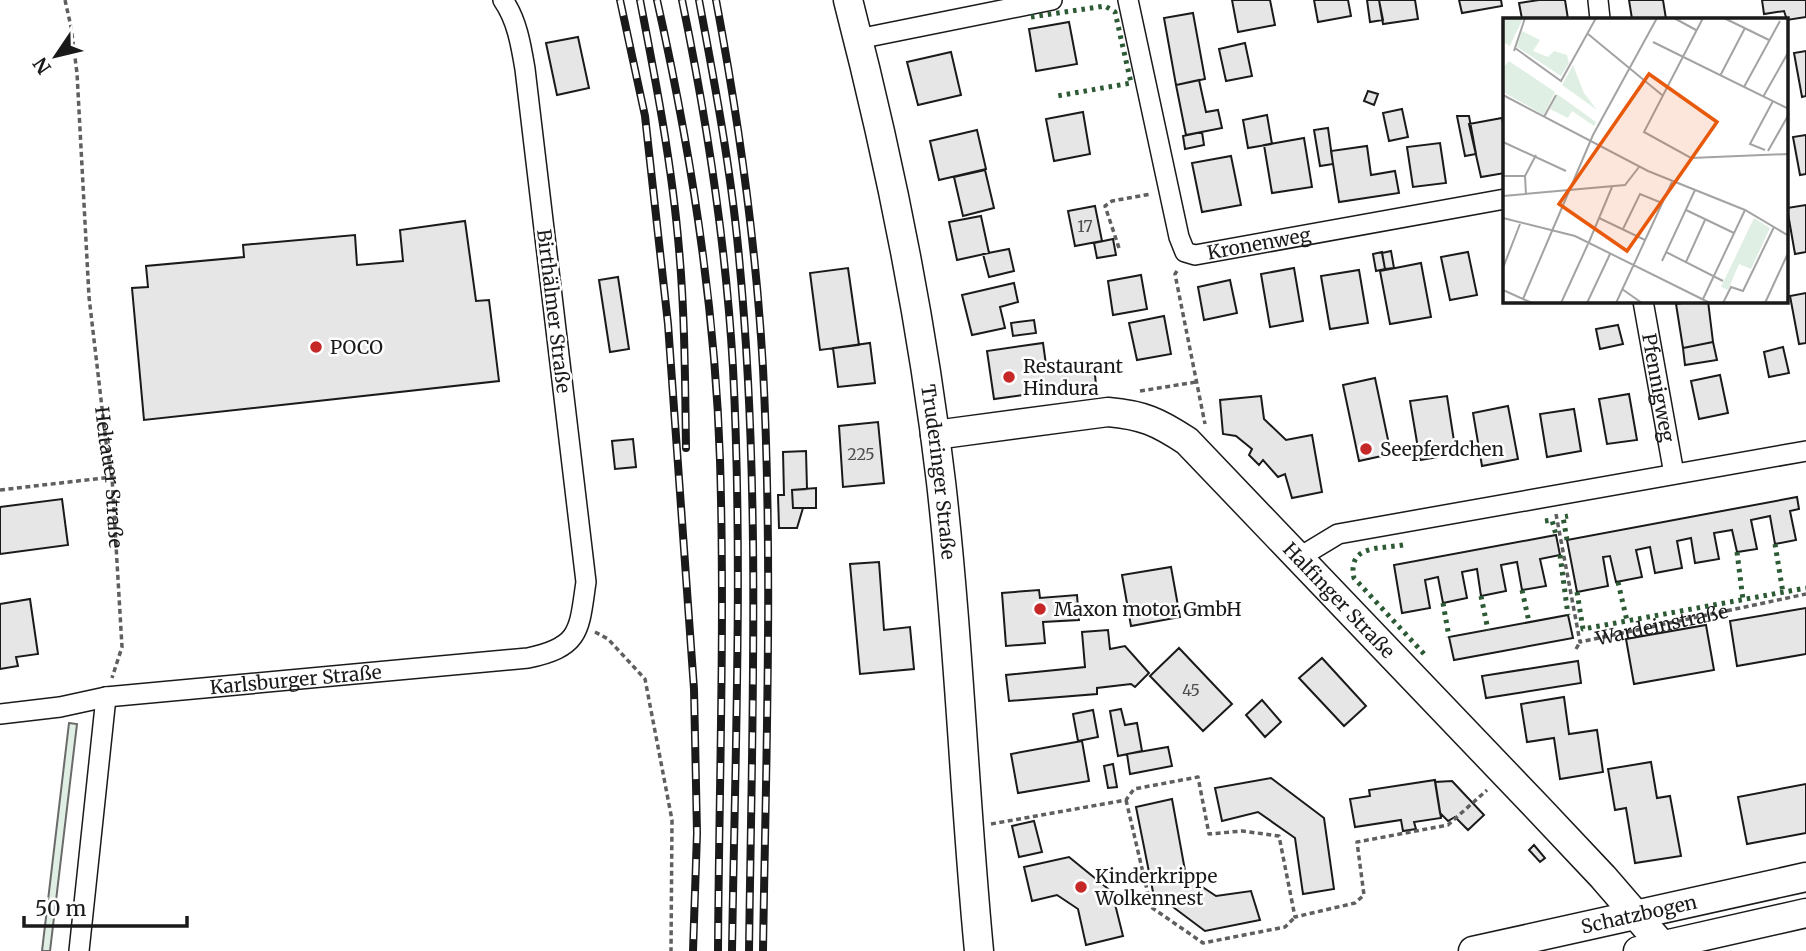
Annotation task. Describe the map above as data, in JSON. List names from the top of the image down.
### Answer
{
  "streets": {
    "street": [
      "Kronenweg",
      "Birthälmer Straße",
      "Pfennigweg",
      "Truderinger Straße",
      "Halfinger Straße",
      "Karlsburger Straße",
      "Schatzbogen"
    ],
    "path": ["Heltauer Straße", "Wardeinstraße"]
  },
  "crossings": [
    ["Birthälmer Straße", "Karlsburger Straße"],
    ["Truderinger Straße", "Halfinger Straße"],
    ["Heltauer Straße", "Karlsburger Straße"],
    ["Halfinger Straße", "Schatzbogen"]
  ],
  "places": [
    "POCO",
    "Restaurant Hindura",
    "Seepferdchen",
    "Maxon motor GmbH",
    "Kinderkrippe Wolkennest"
  ],
  "house_numbers": ["17", "225", "45"],
  "scale_bar": "50 m",
  "north": "bottom left"
}
